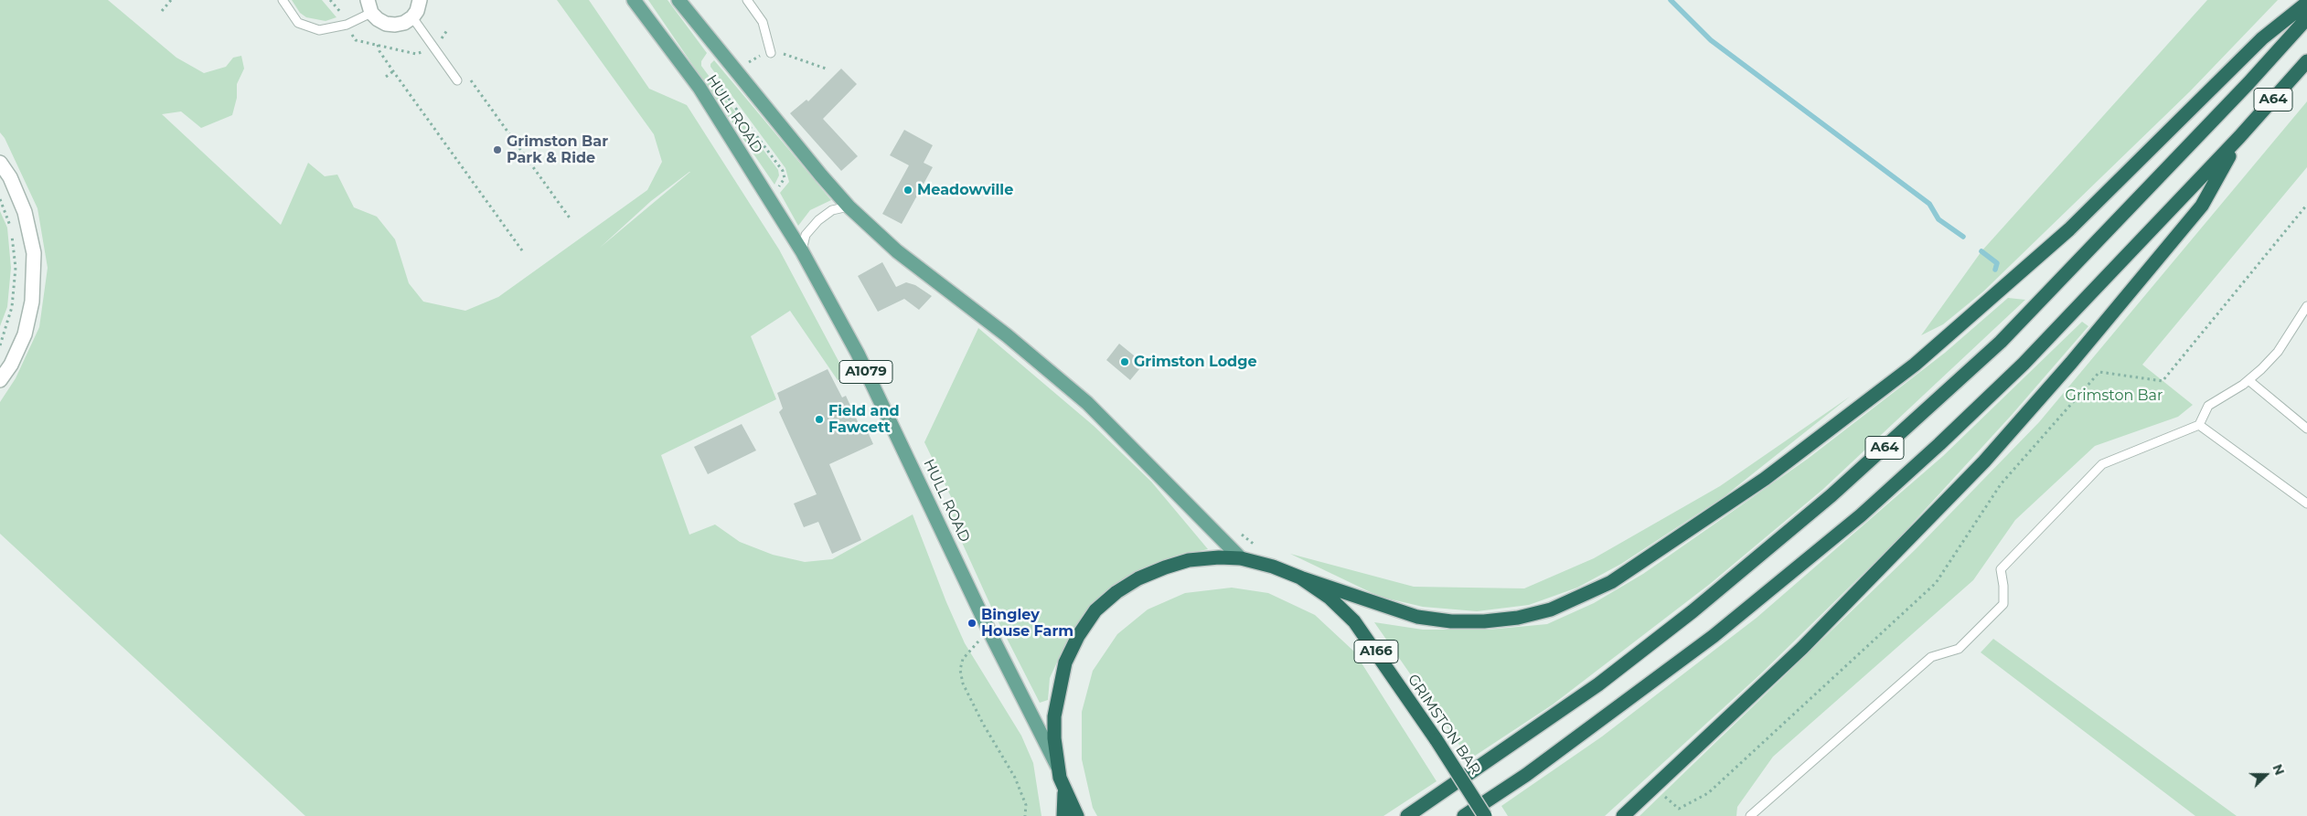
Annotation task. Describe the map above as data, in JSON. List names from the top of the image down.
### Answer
{
  "streets": {
    "highway": ["A64", "A166", "GRIMSTON BAR"],
    "main road": ["HULL ROAD", "A1079"]
  },
  "crossings": [
    ["HULL ROAD", "GRIMSTON BAR"]
  ],
  "parks": ["Grimston Bar"],
  "places": [
    "Grimston Bar Park & Ride",
    "Meadowville",
    "Grimston Lodge",
    "Field and Fawcett",
    "Bingley House Farm"
  ],
  "north": "right"
}
